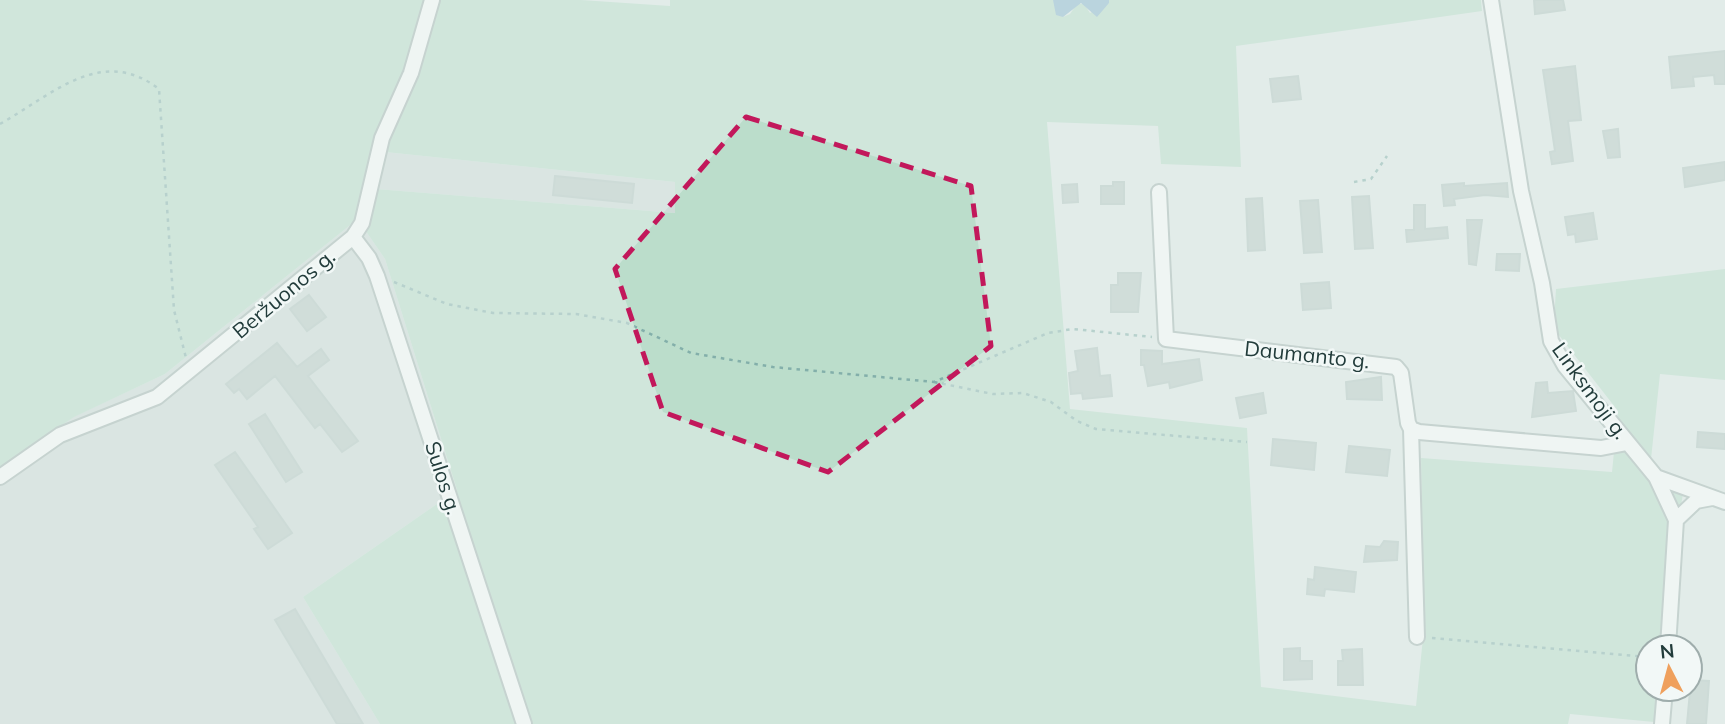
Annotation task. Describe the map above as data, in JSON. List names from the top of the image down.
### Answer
{
  "streets": {
    "street": [
      "Beržuonos g.",
      "Daumanto g.",
      "Linksmoji g.",
      "Sulos g."
    ]
  },
  "crossings": [
    ["Beržuonos g.", "Sulos g."]
  ],
  "north": "top"
}
